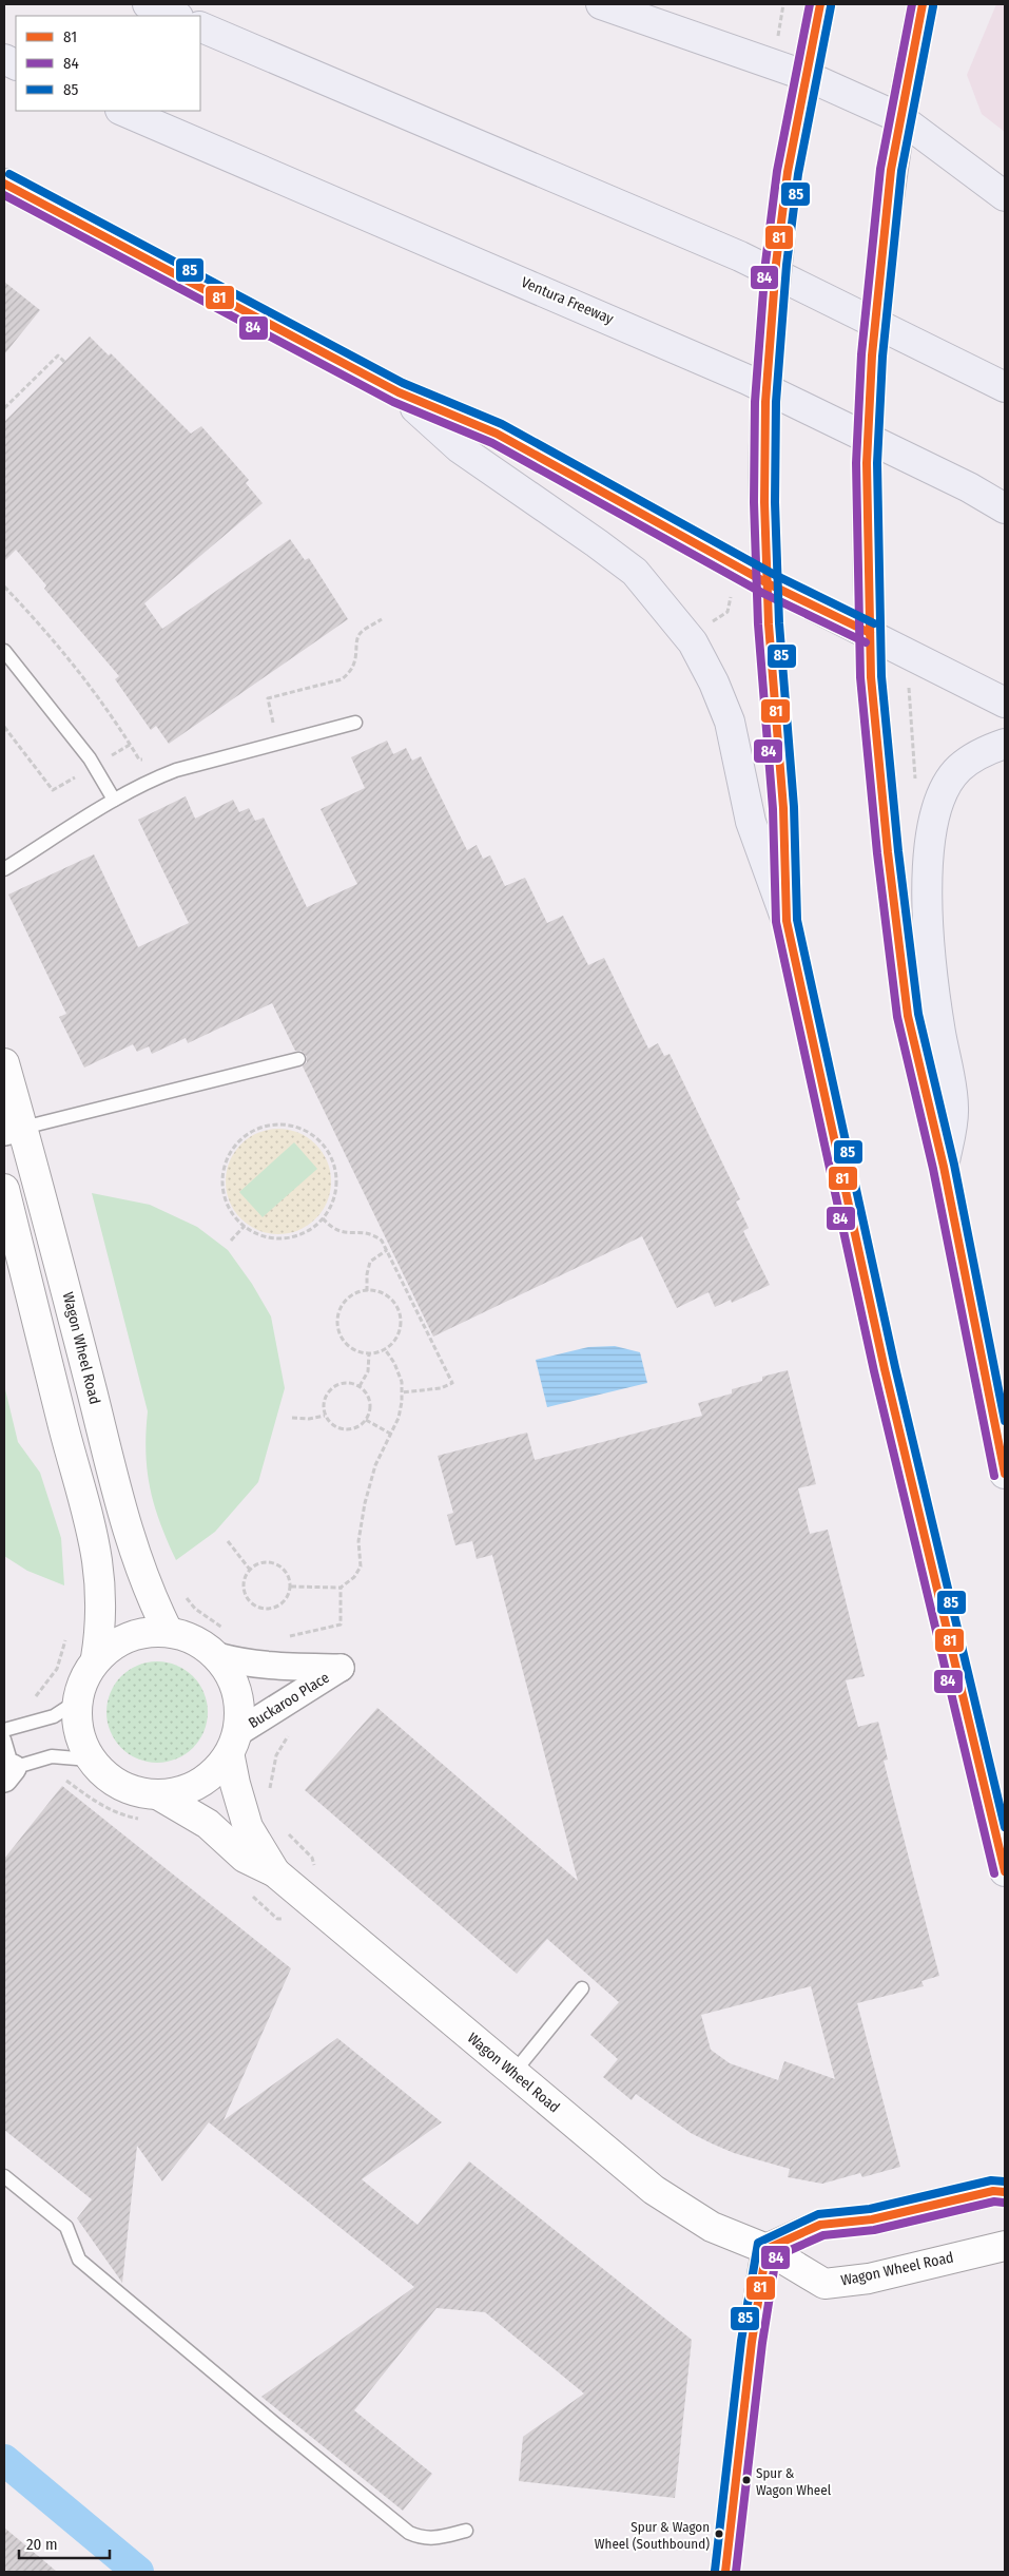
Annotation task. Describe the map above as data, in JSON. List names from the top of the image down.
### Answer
{
  "streets": {
    "highway": ["Ventura Freeway"],
    "street": ["Wagon Wheel Road", "Buckaroo Place"]
  },
  "crossings": [
    ["Wagon Wheel Road", "Buckaroo Place"]
  ],
  "places": ["Spur & Wagon Wheel", "Spur & Wagon Wheel (Southbound)"],
  "lines": ["transit line 81", "transit line 84", "transit line 85"],
  "legend": ["81", "84", "85"],
  "scale_bar": "20 m"
}
